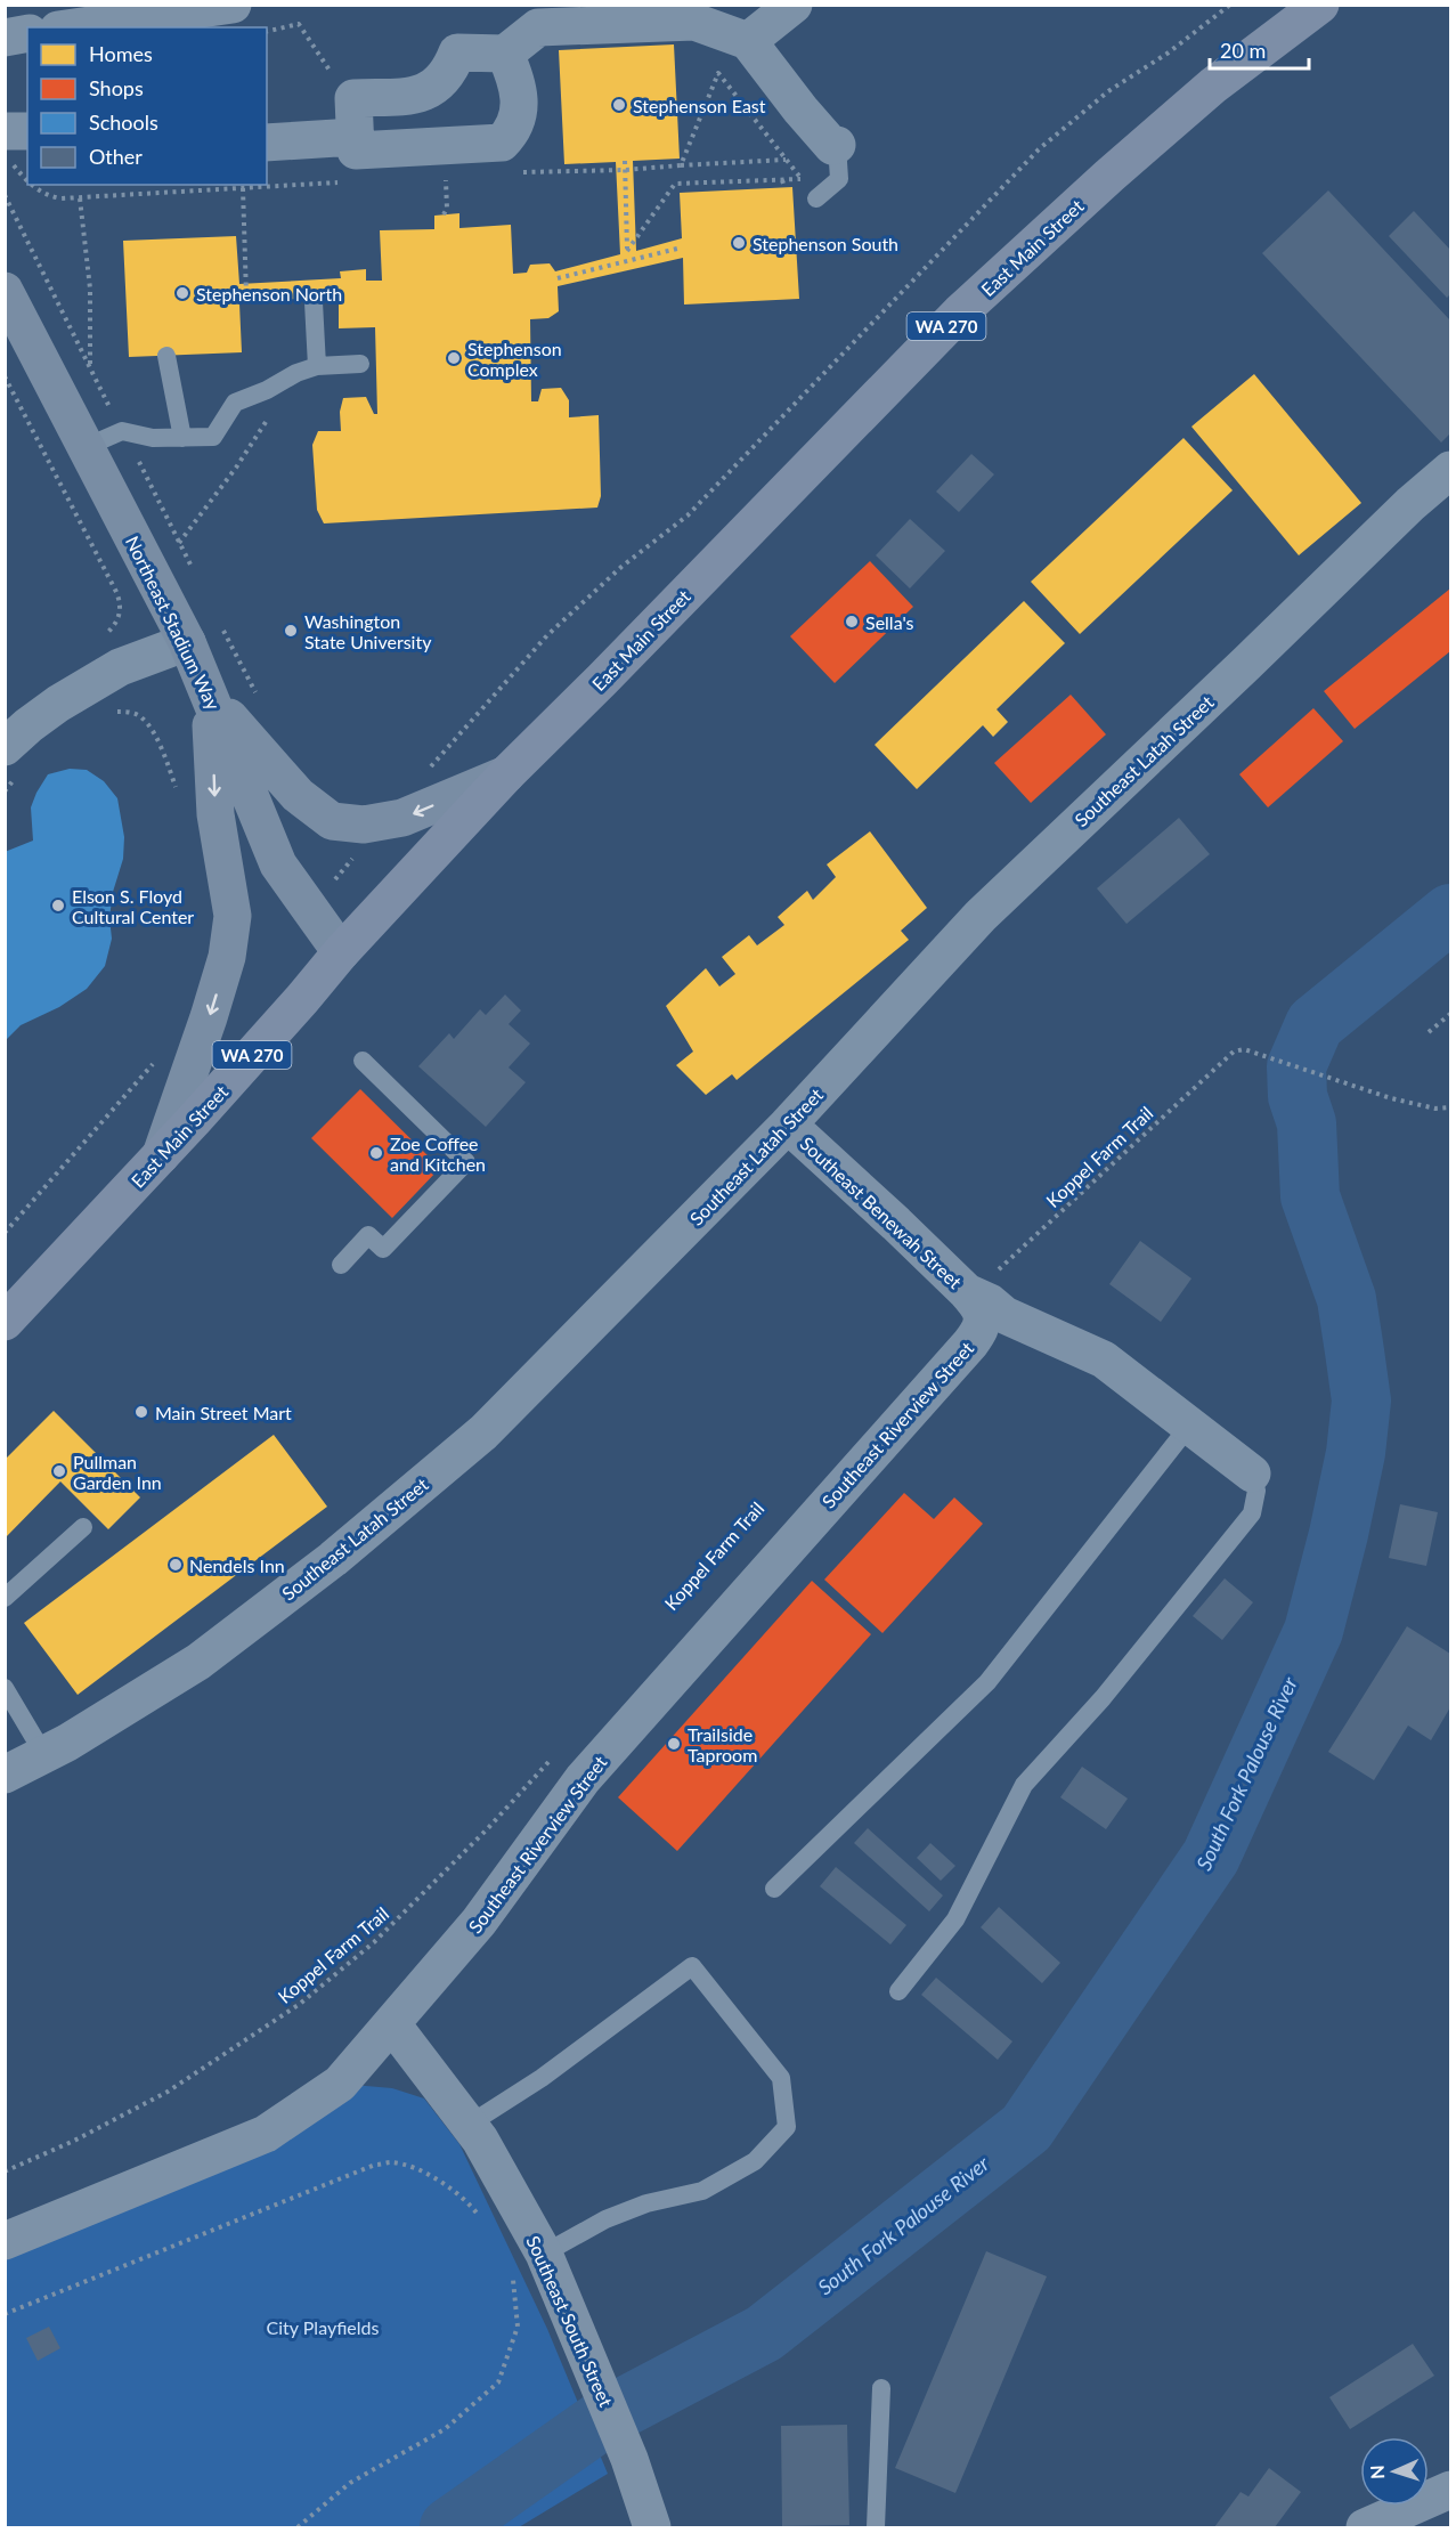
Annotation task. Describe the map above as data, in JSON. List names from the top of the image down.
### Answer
{
  "streets": {
    "main road": ["East Main Street", "WA 270", "Northeast Stadium Way"],
    "street": [
      "Southeast Latah Street",
      "Southeast Benewah Street",
      "Southeast Riverview Street",
      "Southeast South Street"
    ],
    "path": ["Koppel Farm Trail"]
  },
  "crossings": [
    ["East Main Street", "Northeast Stadium Way"],
    ["Southeast Latah Street", "Southeast Benewah Street"],
    ["Koppel Farm Trail", "Southeast Benewah Street"],
    ["Koppel Farm Trail", "Southeast Riverview Street"],
    ["Southeast Benewah Street", "Southeast Riverview Street"],
    ["Southeast Riverview Street", "Southeast South Street"]
  ],
  "water": ["South Fork Palouse River"],
  "parks": ["City Playfields"],
  "places": [
    "Stephenson East",
    "Stephenson South",
    "Stephenson North",
    "Stephenson Complex",
    "Sella's",
    "Washington State University",
    "Elson S. Floyd Cultural Center",
    "Zoe Coffee and Kitchen",
    "Main Street Mart",
    "Pullman Garden Inn",
    "Nendels Inn",
    "Trailside Taproom"
  ],
  "legend": [
    "Homes",
    "Shops",
    "Schools",
    "Other"
  ],
  "scale_bar": "20 m",
  "north": "left"
}
